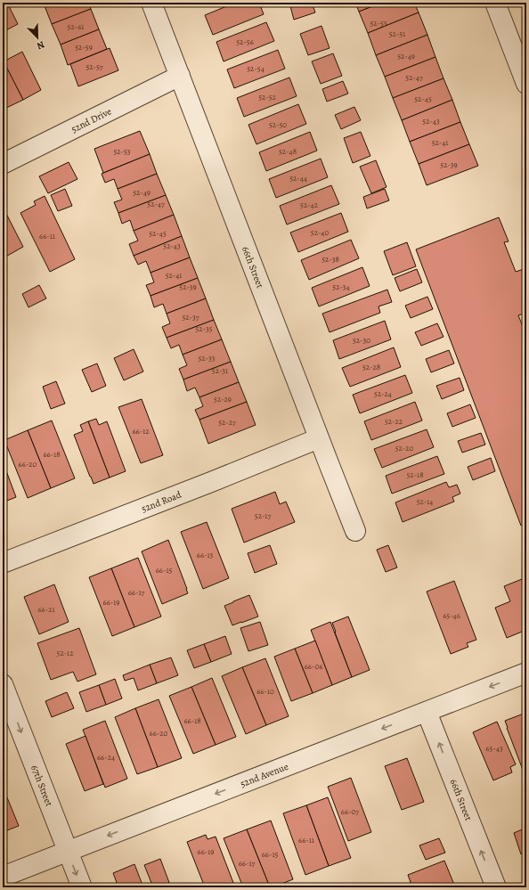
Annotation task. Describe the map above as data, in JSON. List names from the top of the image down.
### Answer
{
  "streets": {
    "street": [
      "52nd Drive",
      "66th Street",
      "52nd Road",
      "52nd Avenue",
      "67th Street"
    ]
  },
  "crossings": [
    ["52nd Drive", "66th Street"],
    ["66th Street", "52nd Road"],
    ["66th Street", "52nd Avenue"],
    ["52nd Avenue", "67th Street"]
  ],
  "one_way": ["52nd Avenue", "67th Street"],
  "house_numbers": [
    "52-53",
    "52-61",
    "52-51",
    "52-56",
    "52-59",
    "52-49",
    "52-57",
    "52-54",
    "52-47",
    "52-52",
    "52-45",
    "52-43",
    "52-50",
    "52-41",
    "52-53",
    "52-48",
    "52-39",
    "52-44",
    "52-49",
    "52-47",
    "52-42",
    "52-40",
    "52-45",
    "66-11",
    "52-43",
    "52-38",
    "52-41",
    "52-39",
    "52-34",
    "52-37",
    "52-35",
    "52-30",
    "52-33",
    "52-28",
    "52-31",
    "52-24",
    "52-29",
    "52-22",
    "52-27",
    "66-12",
    "52-20",
    "66-18",
    "66-20",
    "52-18",
    "52-14",
    "52-17",
    "66-13",
    "66-15",
    "66-17",
    "66-19",
    "66-21",
    "65-46",
    "52-12",
    "66-06",
    "66-10",
    "66-18",
    "66-20",
    "65-43",
    "66-24",
    "66-07",
    "66-11",
    "66-19",
    "66-15",
    "66-17"
  ],
  "north": "bottom right"
}
